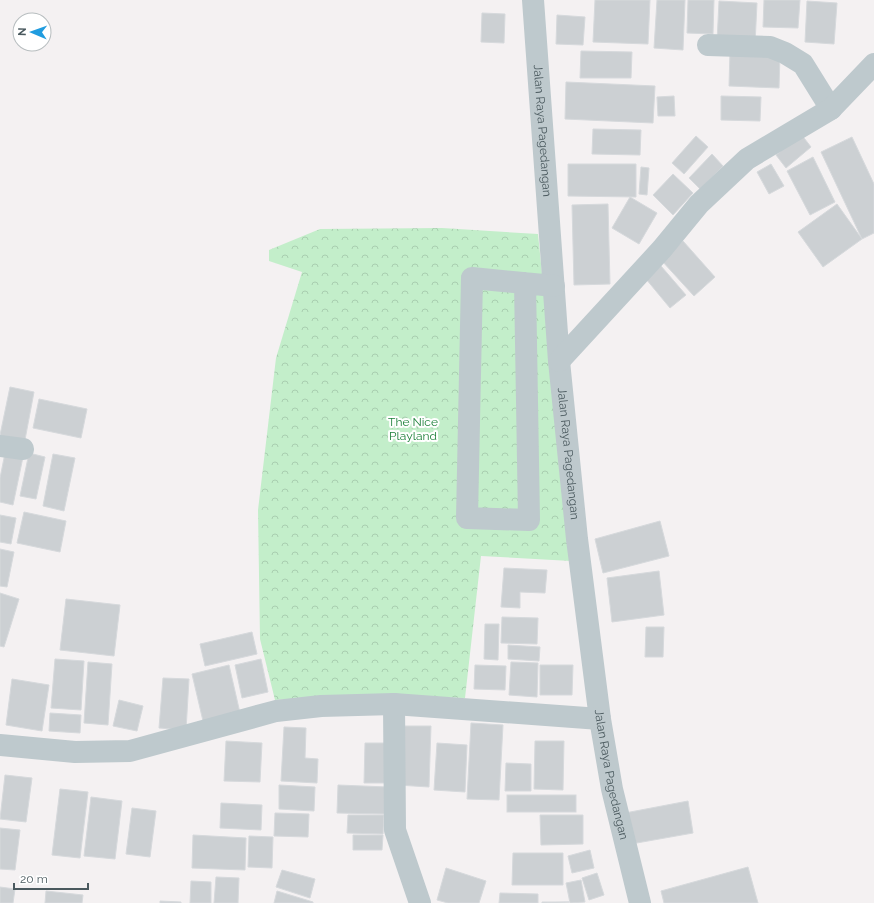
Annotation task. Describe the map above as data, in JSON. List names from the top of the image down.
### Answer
{
  "streets": {
    "street": ["Jalan Raya Pagedangan"]
  },
  "parks": ["The Nice Playland"],
  "scale_bar": "20 m",
  "north": "left"
}
